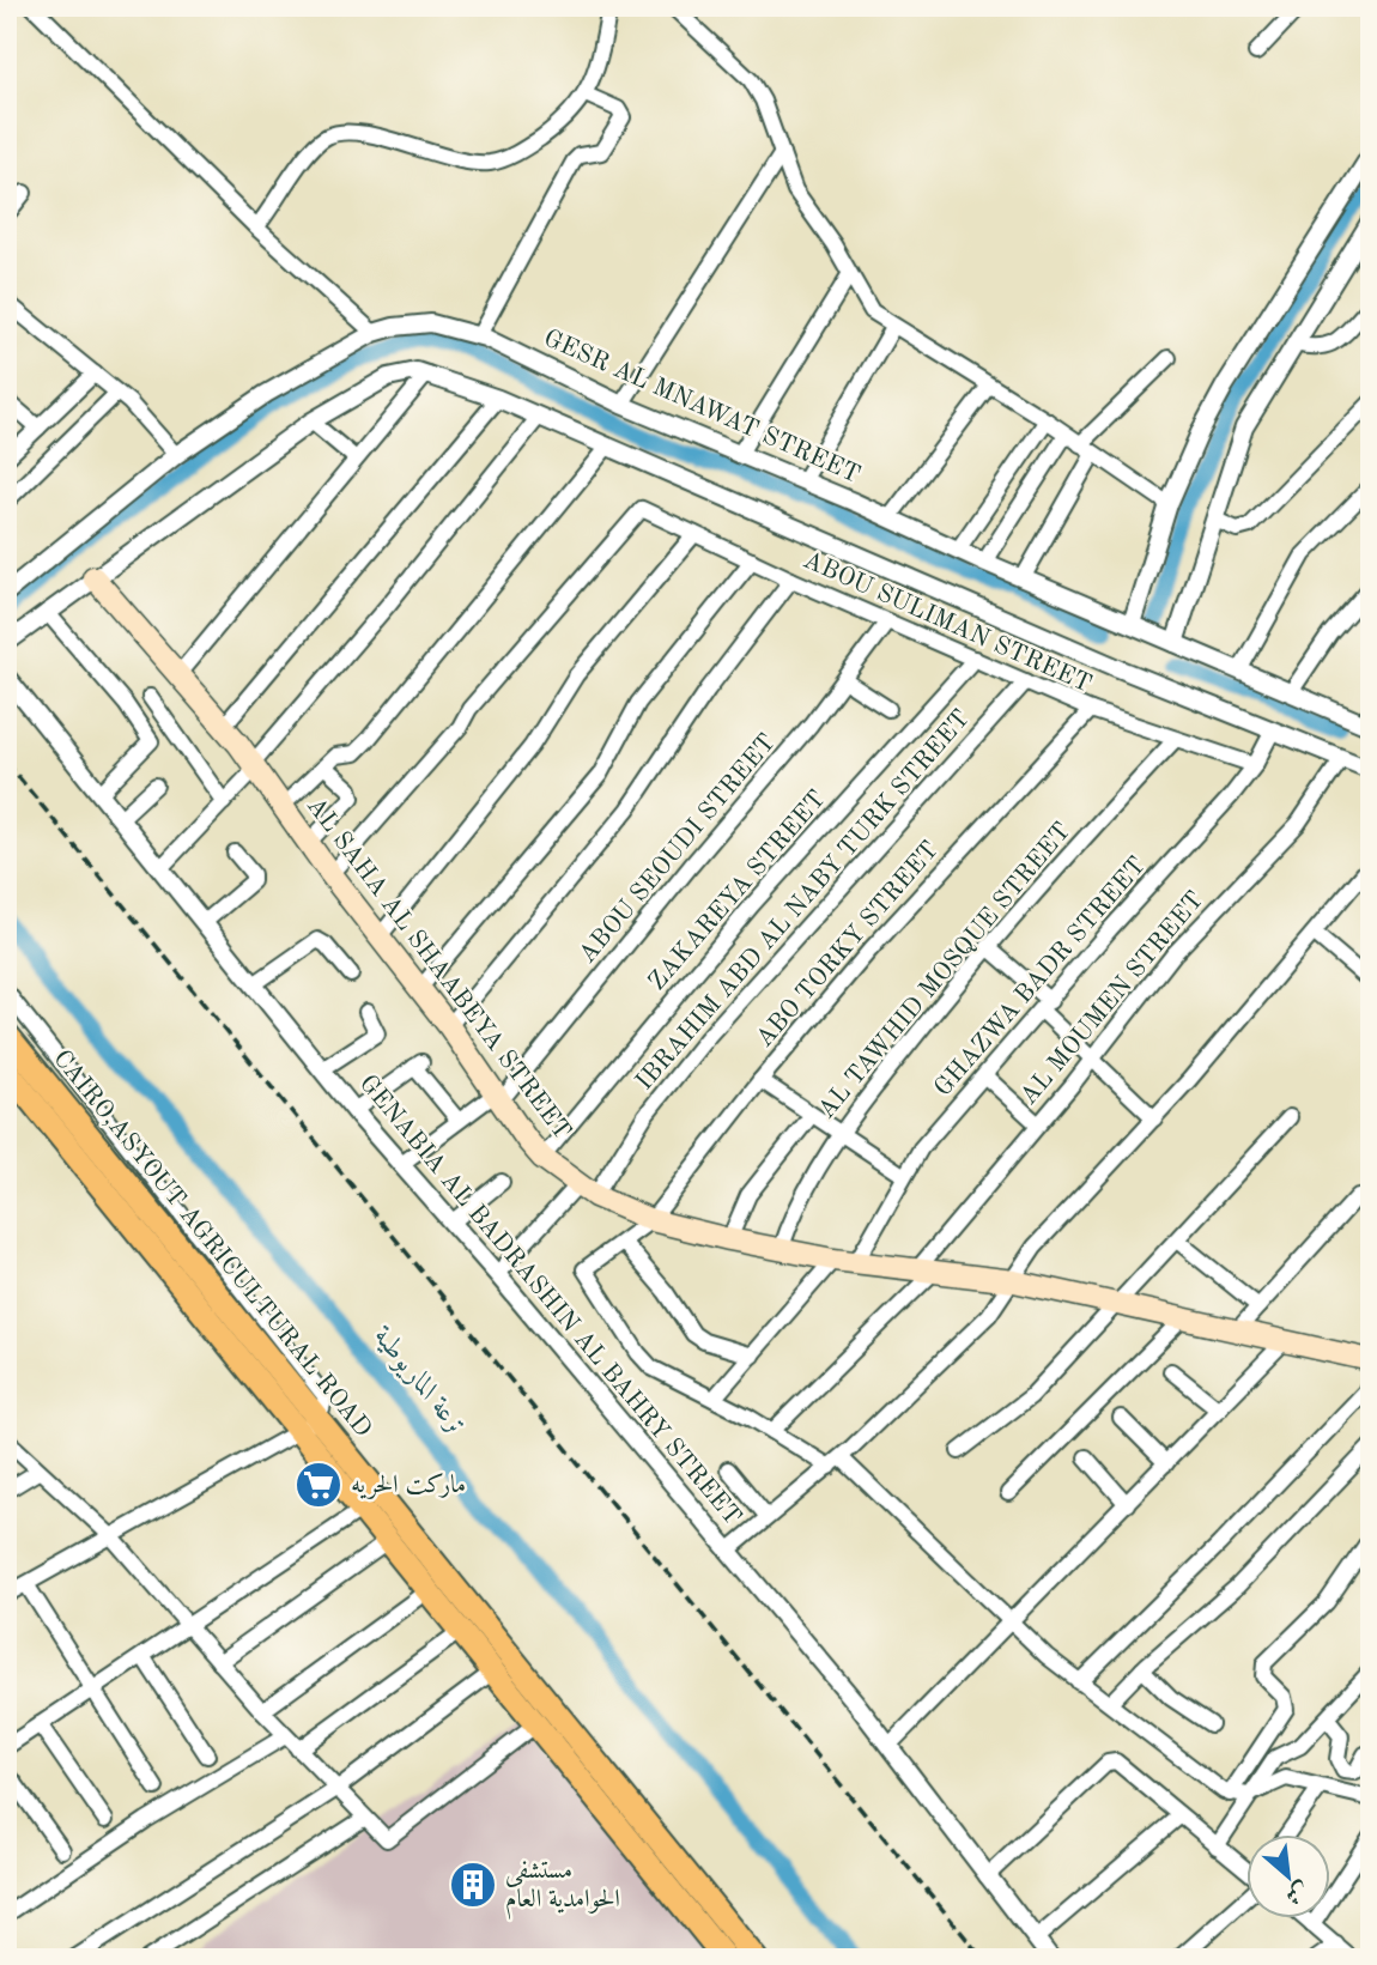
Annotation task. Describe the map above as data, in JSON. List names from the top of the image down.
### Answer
{
  "streets": {
    "highway": ["CAIRO,ASYOUT AGRICULTURAL ROAD"],
    "main road": ["AL SAHA AL SHAABEYA STREET"],
    "street": [
      "GESR AL MNAWAT STREET",
      "ABOU SULIMAN STREET",
      "ABOU SEOUDI STREET",
      "ZAKAREYA STREET",
      "IBRAHIM ABD AL NABY TURK STREET",
      "ABO TORKY STREET",
      "AL TAWHID MOSQUE STREET",
      "GHAZWA BADR STREET",
      "AL MOUMEN STREET",
      "GENABIA AL BADRASHIN AL BAHRY STREET"
    ]
  },
  "crossings": [
    ["ABOU SULIMAN STREET", "ABOU SEOUDI STREET"],
    ["ABOU SULIMAN STREET", "ZAKAREYA STREET"],
    ["ABOU SULIMAN STREET", "IBRAHIM ABD AL NABY TURK STREET"],
    ["ABOU SULIMAN STREET", "ABO TORKY STREET"],
    ["ABOU SULIMAN STREET", "AL SAHA AL SHAABEYA STREET"],
    ["ABOU SULIMAN STREET", "AL TAWHID MOSQUE STREET"],
    ["ABOU SULIMAN STREET", "GHAZWA BADR STREET"],
    ["ABOU SEOUDI STREET", "AL SAHA AL SHAABEYA STREET"],
    ["ABOU SEOUDI STREET", "GENABIA AL BADRASHIN AL BAHRY STREET"],
    ["ZAKAREYA STREET", "AL SAHA AL SHAABEYA STREET"],
    ["IBRAHIM ABD AL NABY TURK STREET", "AL SAHA AL SHAABEYA STREET"],
    ["IBRAHIM ABD AL NABY TURK STREET", "GENABIA AL BADRASHIN AL BAHRY STREET"],
    ["ABO TORKY STREET", "AL SAHA AL SHAABEYA STREET"],
    ["AL SAHA AL SHAABEYA STREET", "AL TAWHID MOSQUE STREET"],
    ["AL SAHA AL SHAABEYA STREET", "GHAZWA BADR STREET"],
    ["AL SAHA AL SHAABEYA STREET", "AL MOUMEN STREET"]
  ],
  "water": ["ترعة الماريوطية"],
  "places": {
    "supermarket": ["ماركت الحريه"],
    "building": ["مستشفى الحوامدية العام"]
  },
  "north": "bottom right"
}
